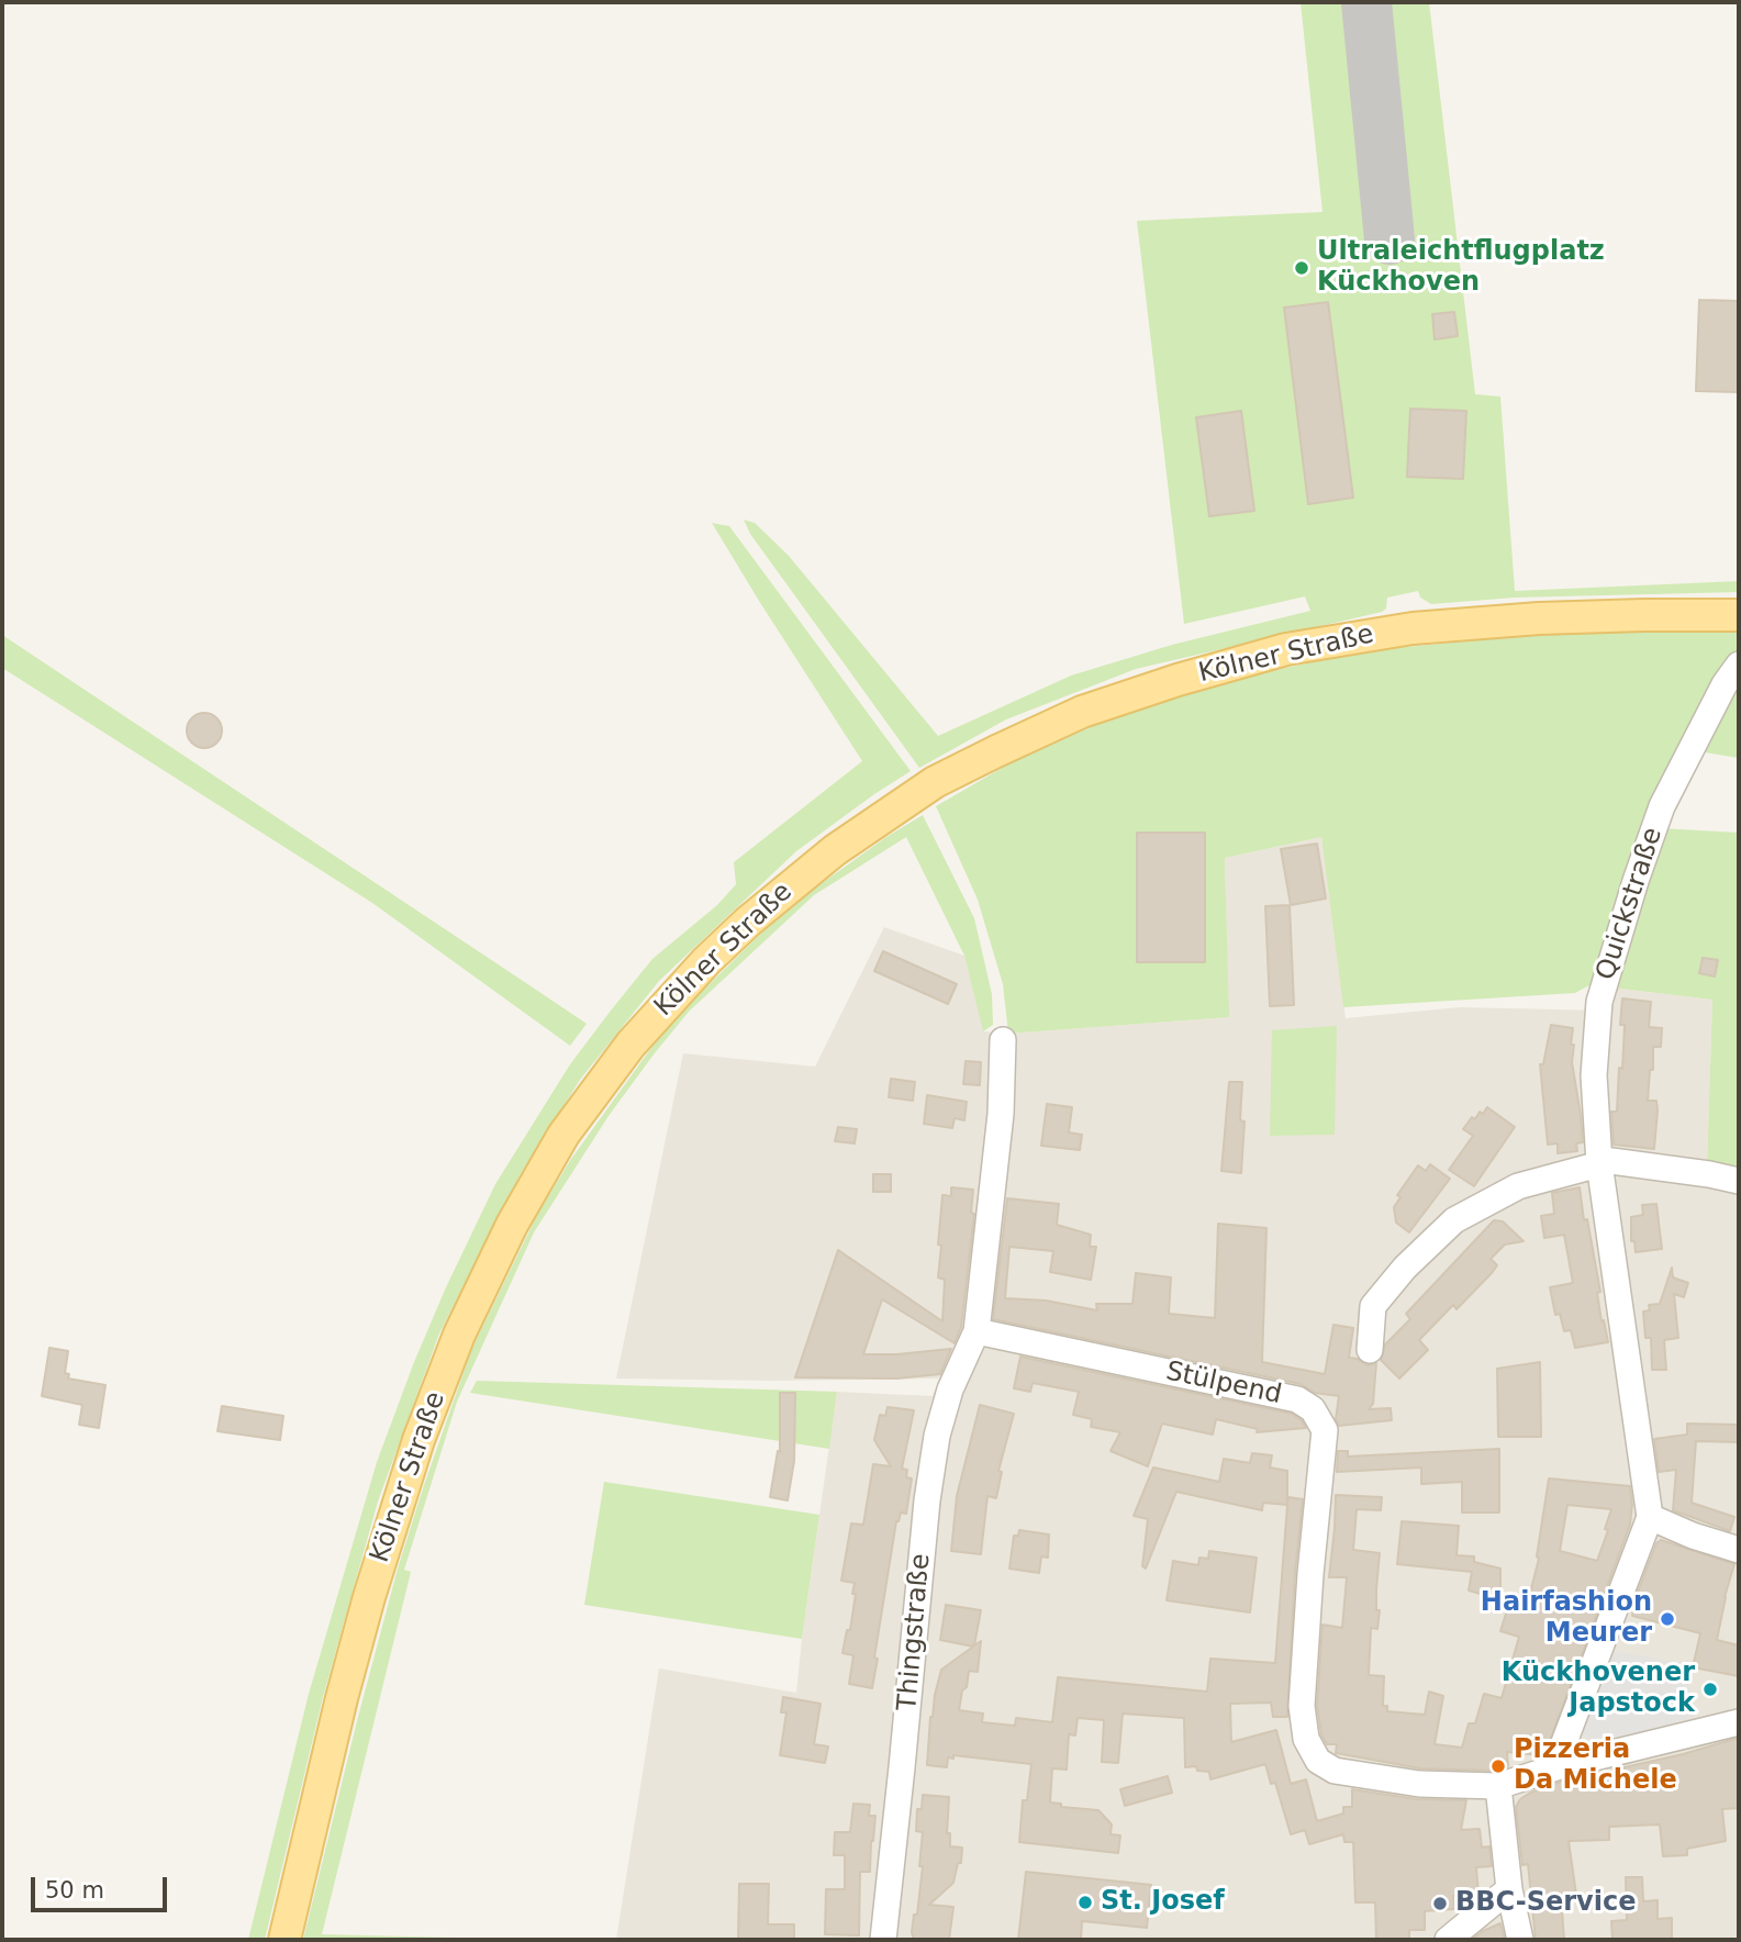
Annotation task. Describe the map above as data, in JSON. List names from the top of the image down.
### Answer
{
  "streets": {
    "main road": ["Kölner Straße"],
    "street": ["Quickstraße", "Stülpend", "Thingstraße"]
  },
  "crossings": [
    ["Stülpend", "Thingstraße"]
  ],
  "places": [
    "Ultraleichtflugplatz Kückhoven",
    "Hairfashion Meurer",
    "Kückhovener Japstock",
    "Pizzeria Da Michele",
    "St. Josef",
    "BBC-Service"
  ],
  "scale_bar": "50 m"
}
